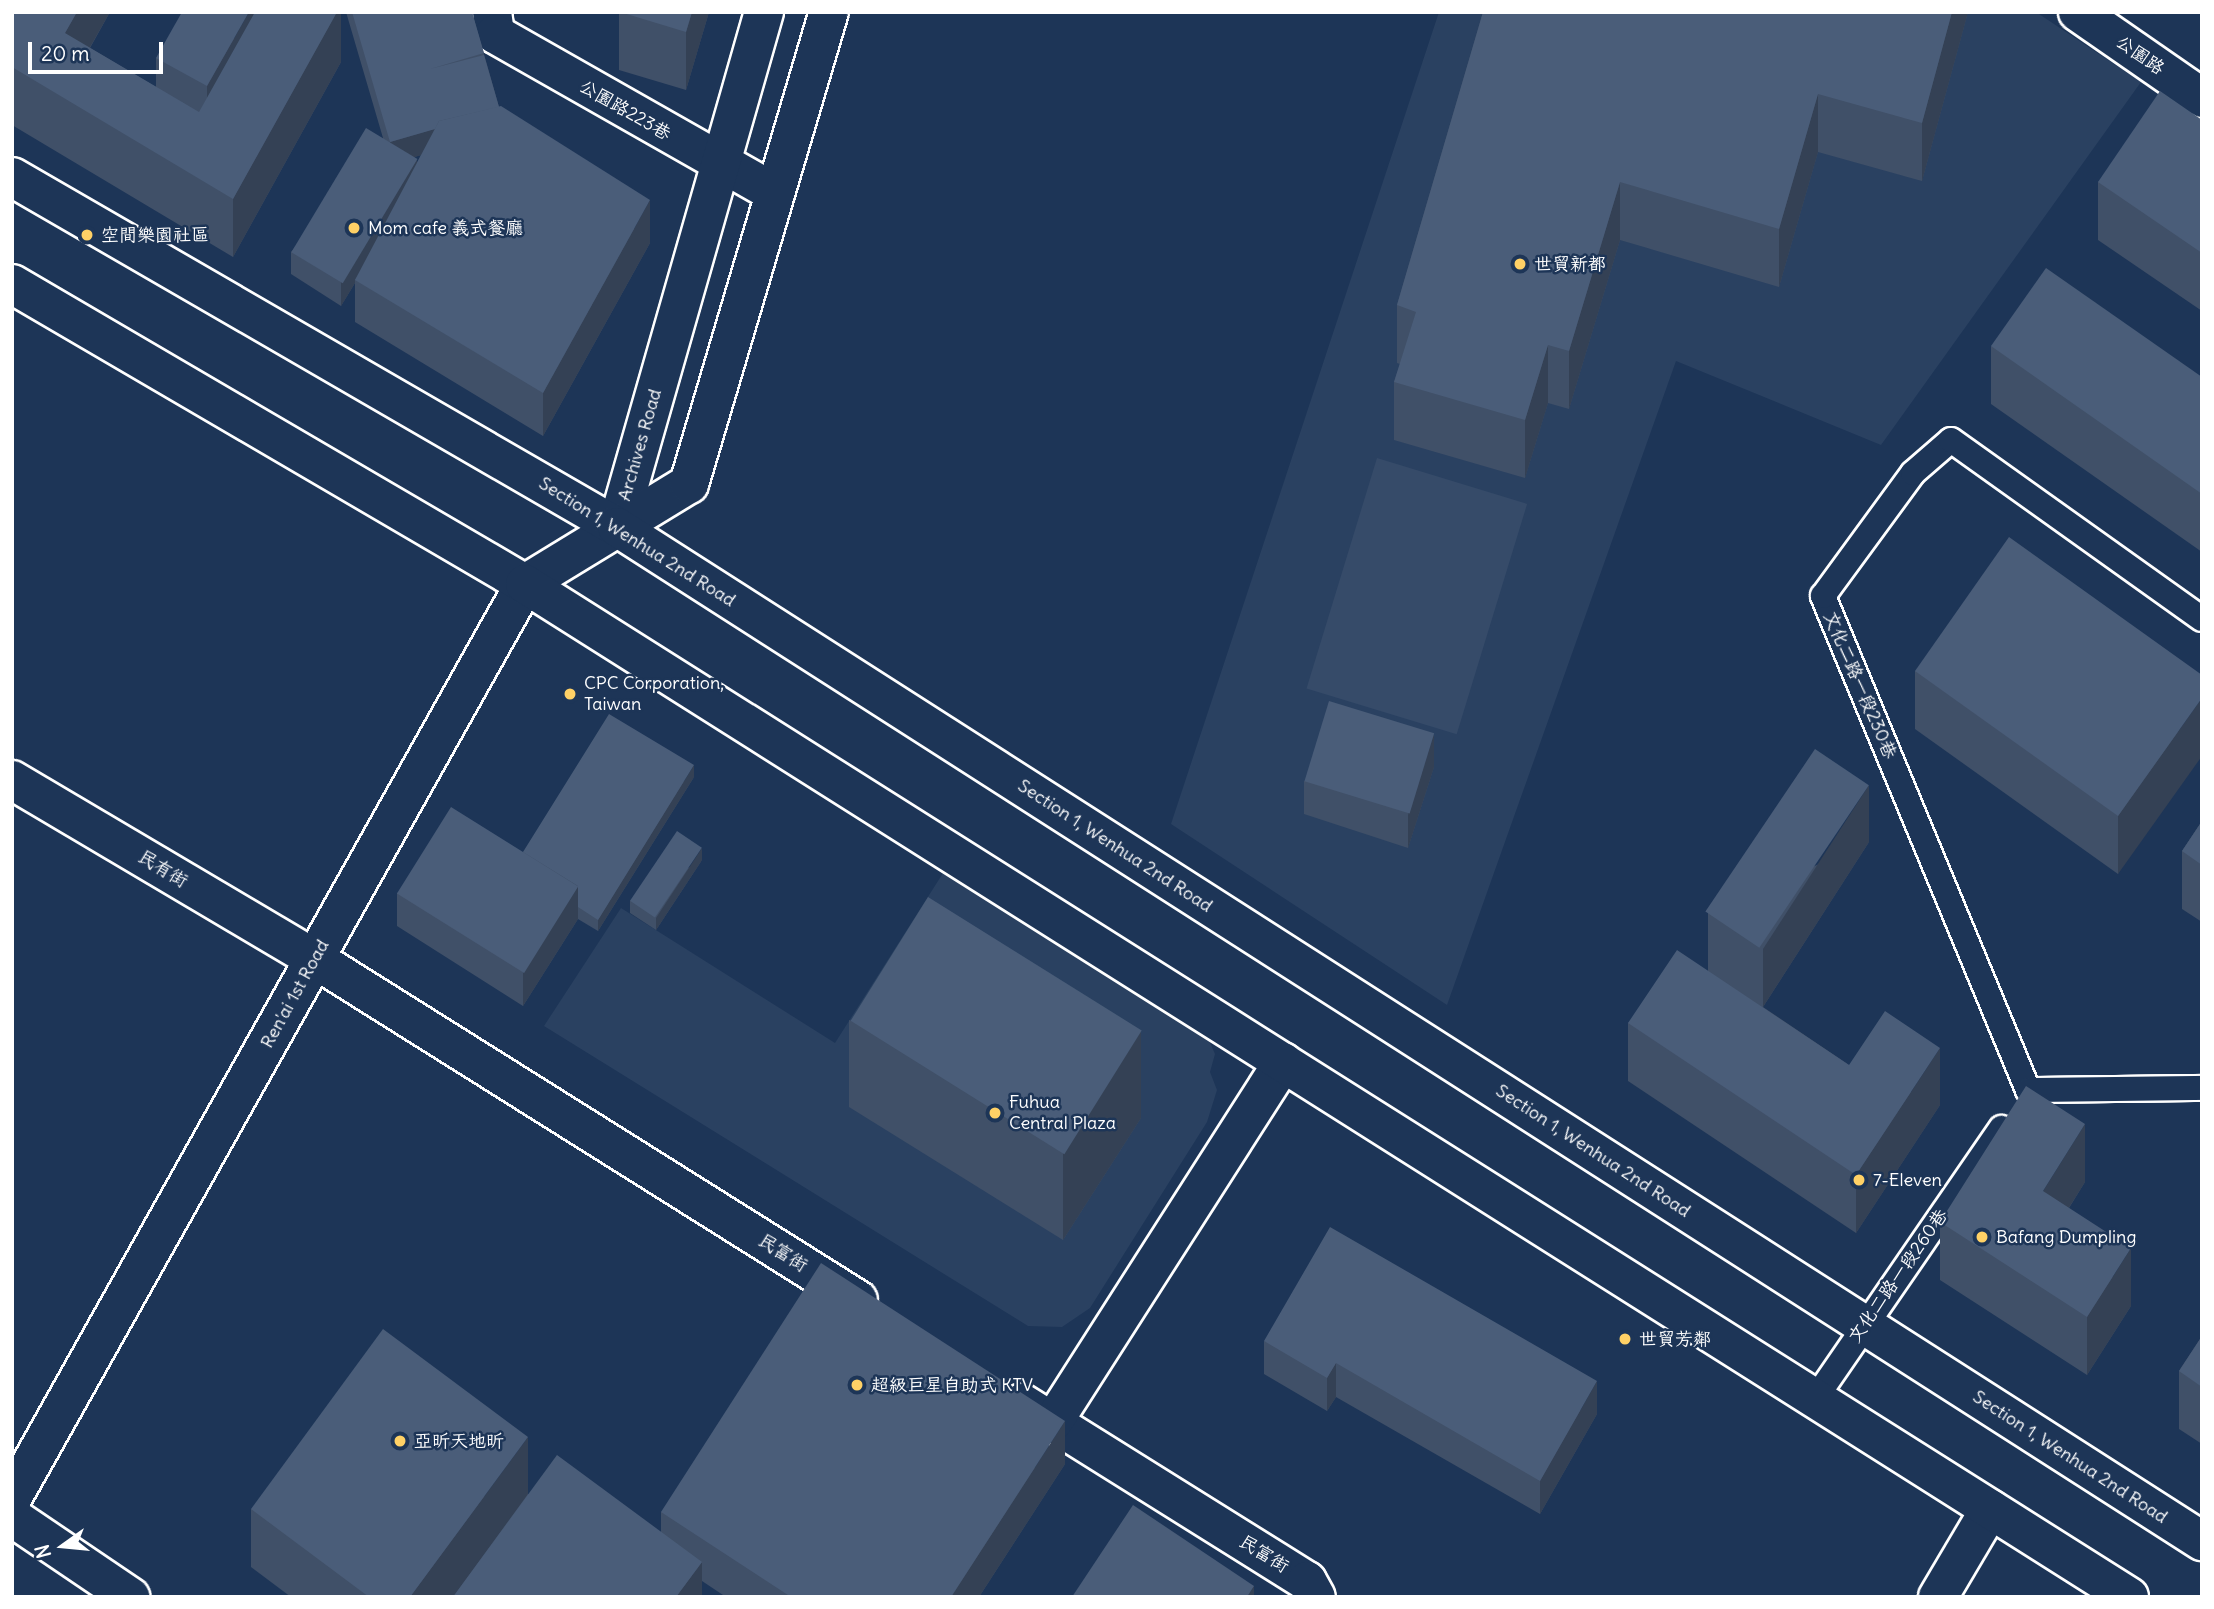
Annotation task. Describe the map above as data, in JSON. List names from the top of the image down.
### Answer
{
  "streets": {
    "street": [
      "公園路",
      "公園路223巷",
      "Archives Road",
      "Section 1, Wenhua 2nd Road",
      "民有街",
      "Ren'ai 1st Road",
      "民富街"
    ],
    "lane": ["文化二路一段230巷", "文化二路一段260巷"]
  },
  "crossings": [
    ["公園路223巷", "Archives Road"],
    ["Archives Road", "Section 1, Wenhua 2nd Road"],
    ["Archives Road", "Ren'ai 1st Road"],
    ["Section 1, Wenhua 2nd Road", "Ren'ai 1st Road"],
    ["Section 1, Wenhua 2nd Road", "文化二路一段260巷"],
    ["文化二路一段230巷", "文化二路一段260巷"],
    ["民有街", "Ren'ai 1st Road"],
    ["民有街", "民富街"],
    ["Ren'ai 1st Road", "民富街"]
  ],
  "places": [
    "Mom cafe 義式餐廳",
    "空間樂園社區",
    "世貿新都",
    "CPC Corporation, Taiwan",
    "Fuhua Central Plaza",
    "7-Eleven",
    "Bafang Dumpling",
    "世貿芳鄰",
    "超級巨星自助式 KTV",
    "亞昕天地昕"
  ],
  "scale_bar": "20 m",
  "north": "left"
}
